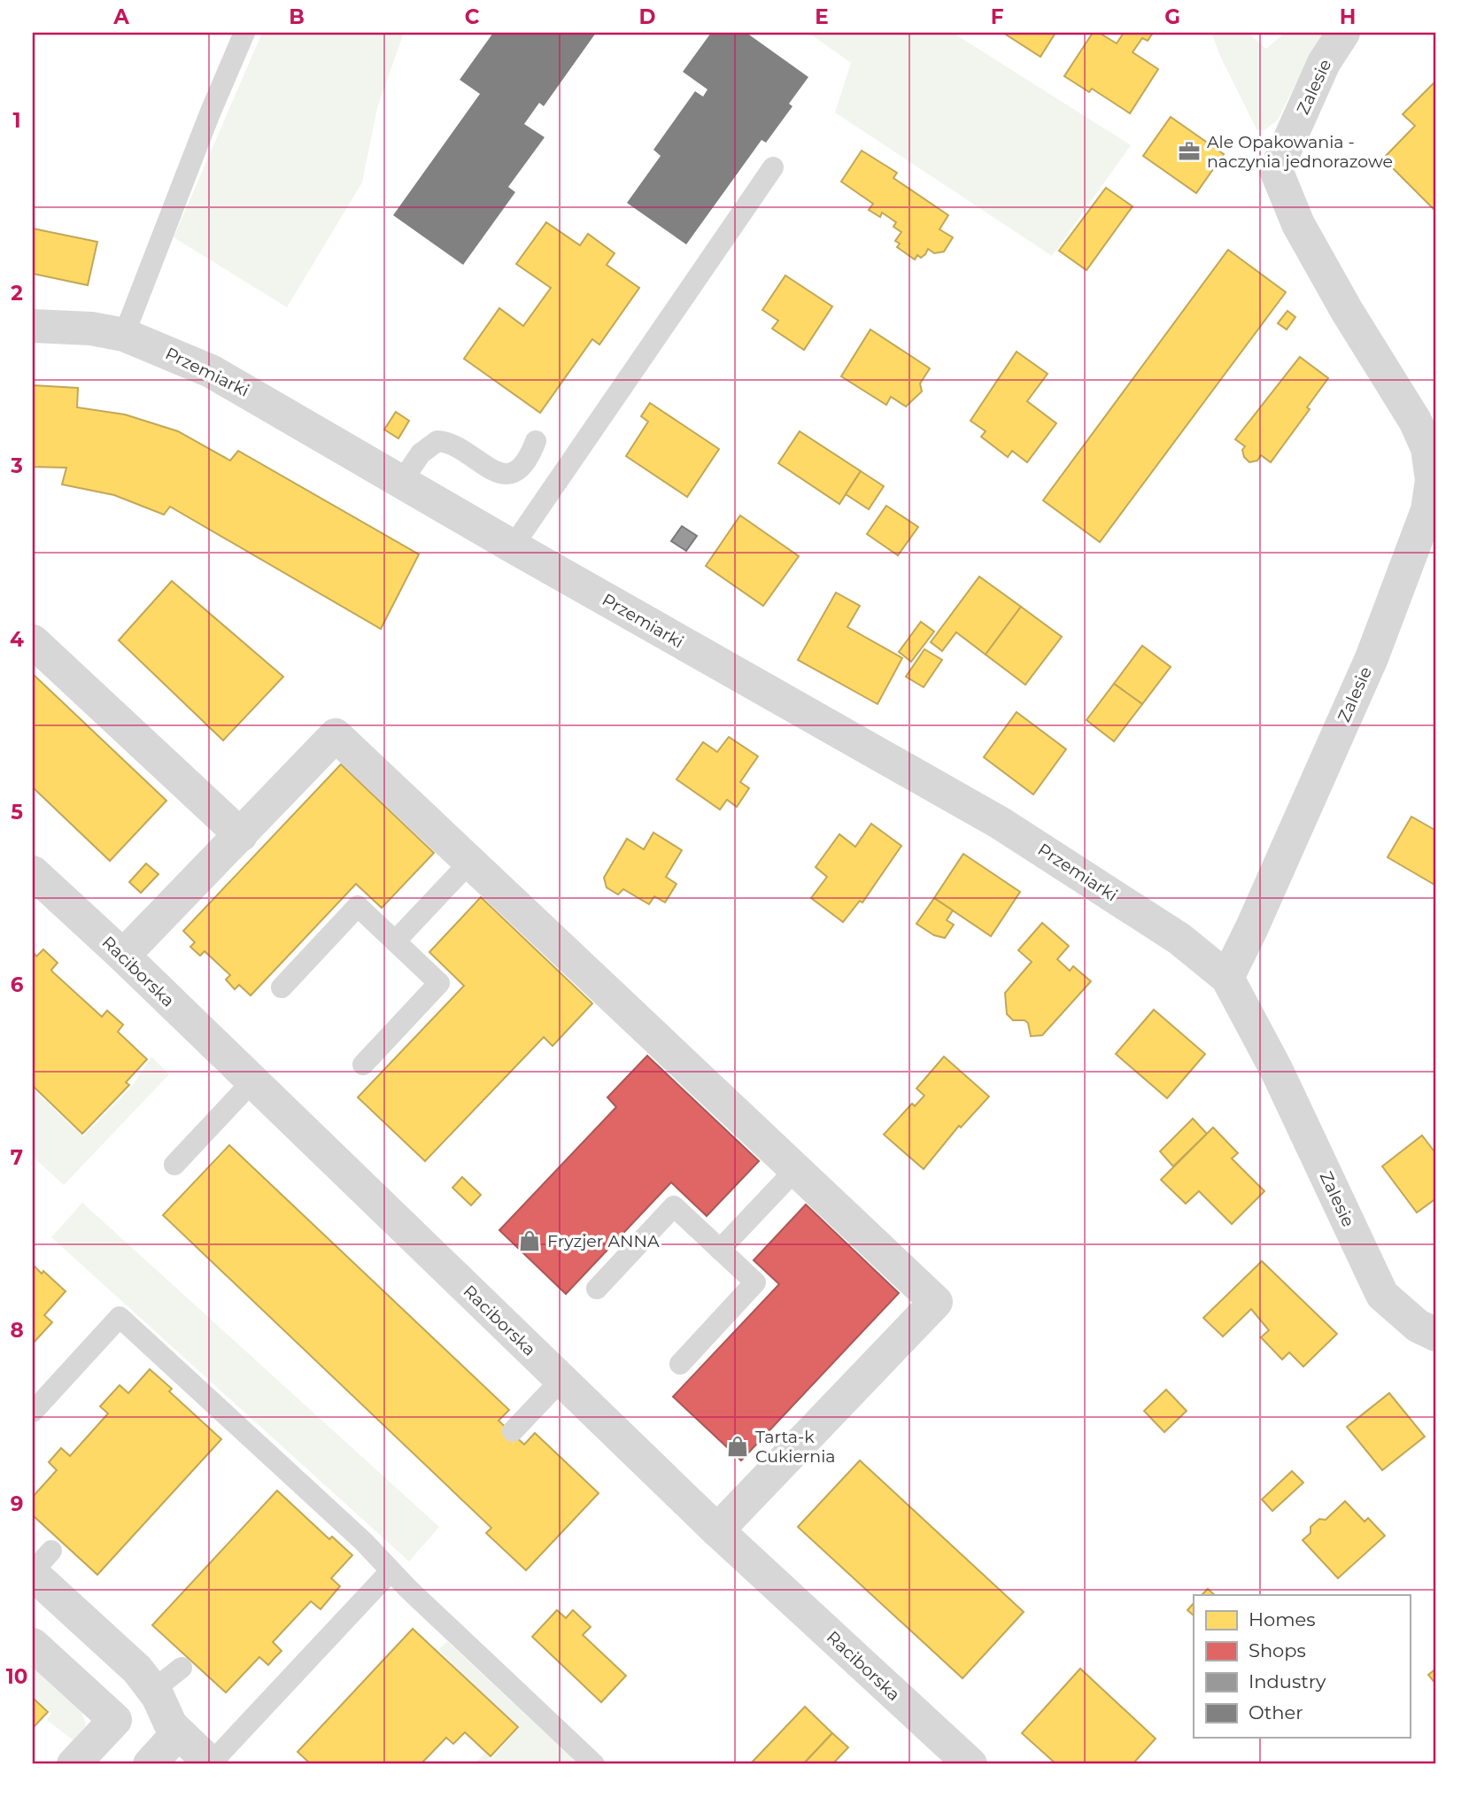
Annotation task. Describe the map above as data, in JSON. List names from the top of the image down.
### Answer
{
  "streets": {
    "street": ["Zalesie", "Przemiarki", "Raciborska"]
  },
  "crossings": [
    ["Zalesie", "Przemiarki"]
  ],
  "places": {
    "office": ["Ale Opakowania - naczynia jednorazowe"],
    "shop": ["Fryzjer ANNA", "Tarta-k Cukiernia"]
  },
  "legend": [
    "Homes",
    "Shops",
    "Industry",
    "Other"
  ],
  "grid": {
    "columns": [
      "A",
      "B",
      "C",
      "D",
      "E",
      "F",
      "G",
      "H"
    ],
    "rows": [
      "1",
      "2",
      "3",
      "4",
      "5",
      "6",
      "7",
      "8",
      "9",
      "10"
    ]
  }
}
